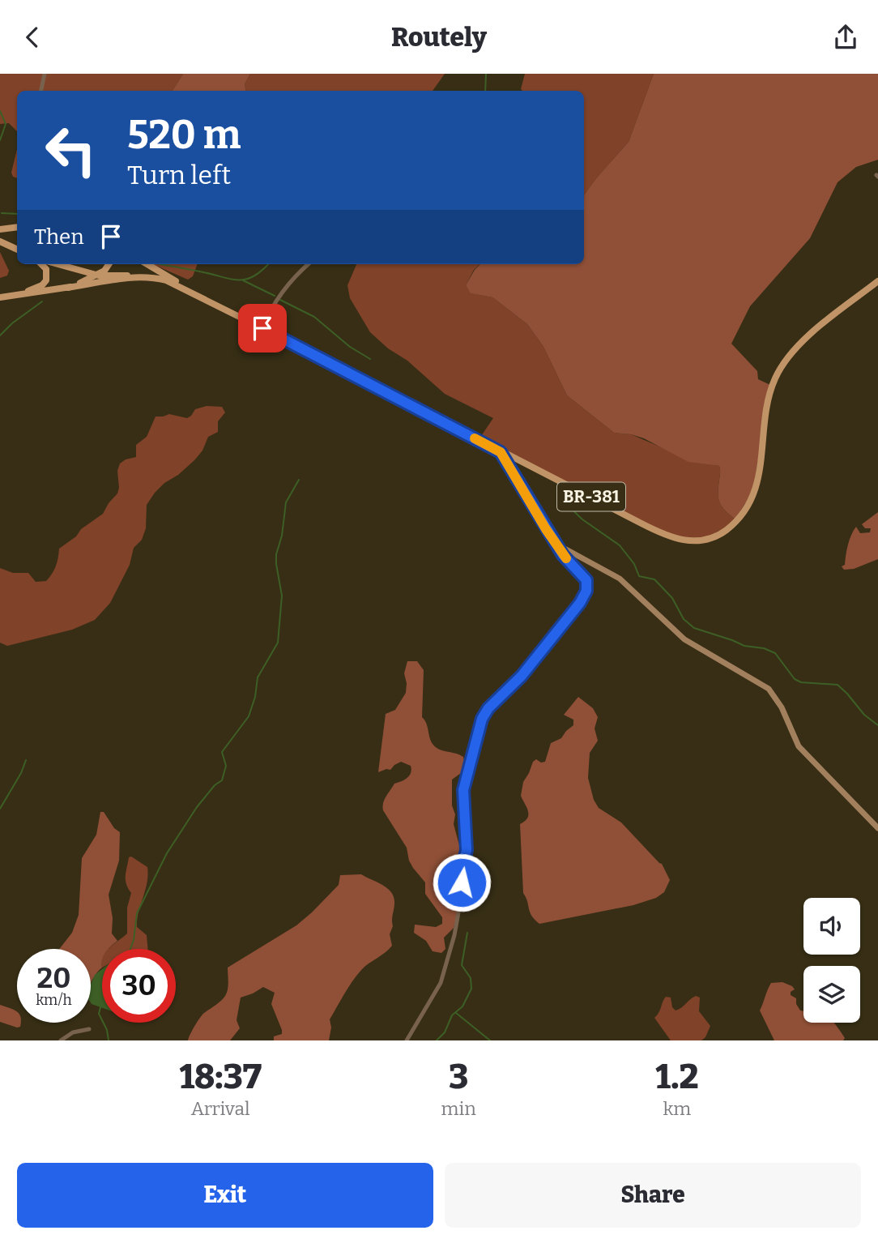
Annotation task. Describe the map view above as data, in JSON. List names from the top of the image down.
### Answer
{
  "streets": {
    "main road": ["BR-381"]
  },
  "page": {
    "header": "Routely",
    "turn": ["520 m", "Turn left"],
    "then": "Then",
    "speed": "20 km/h",
    "limit": "30",
    "eta": [
      "18:37",
      "Arrival",
      "3",
      "min",
      "1.2",
      "km"
    ],
    "buttons": ["Exit", "Share"]
  }
}
